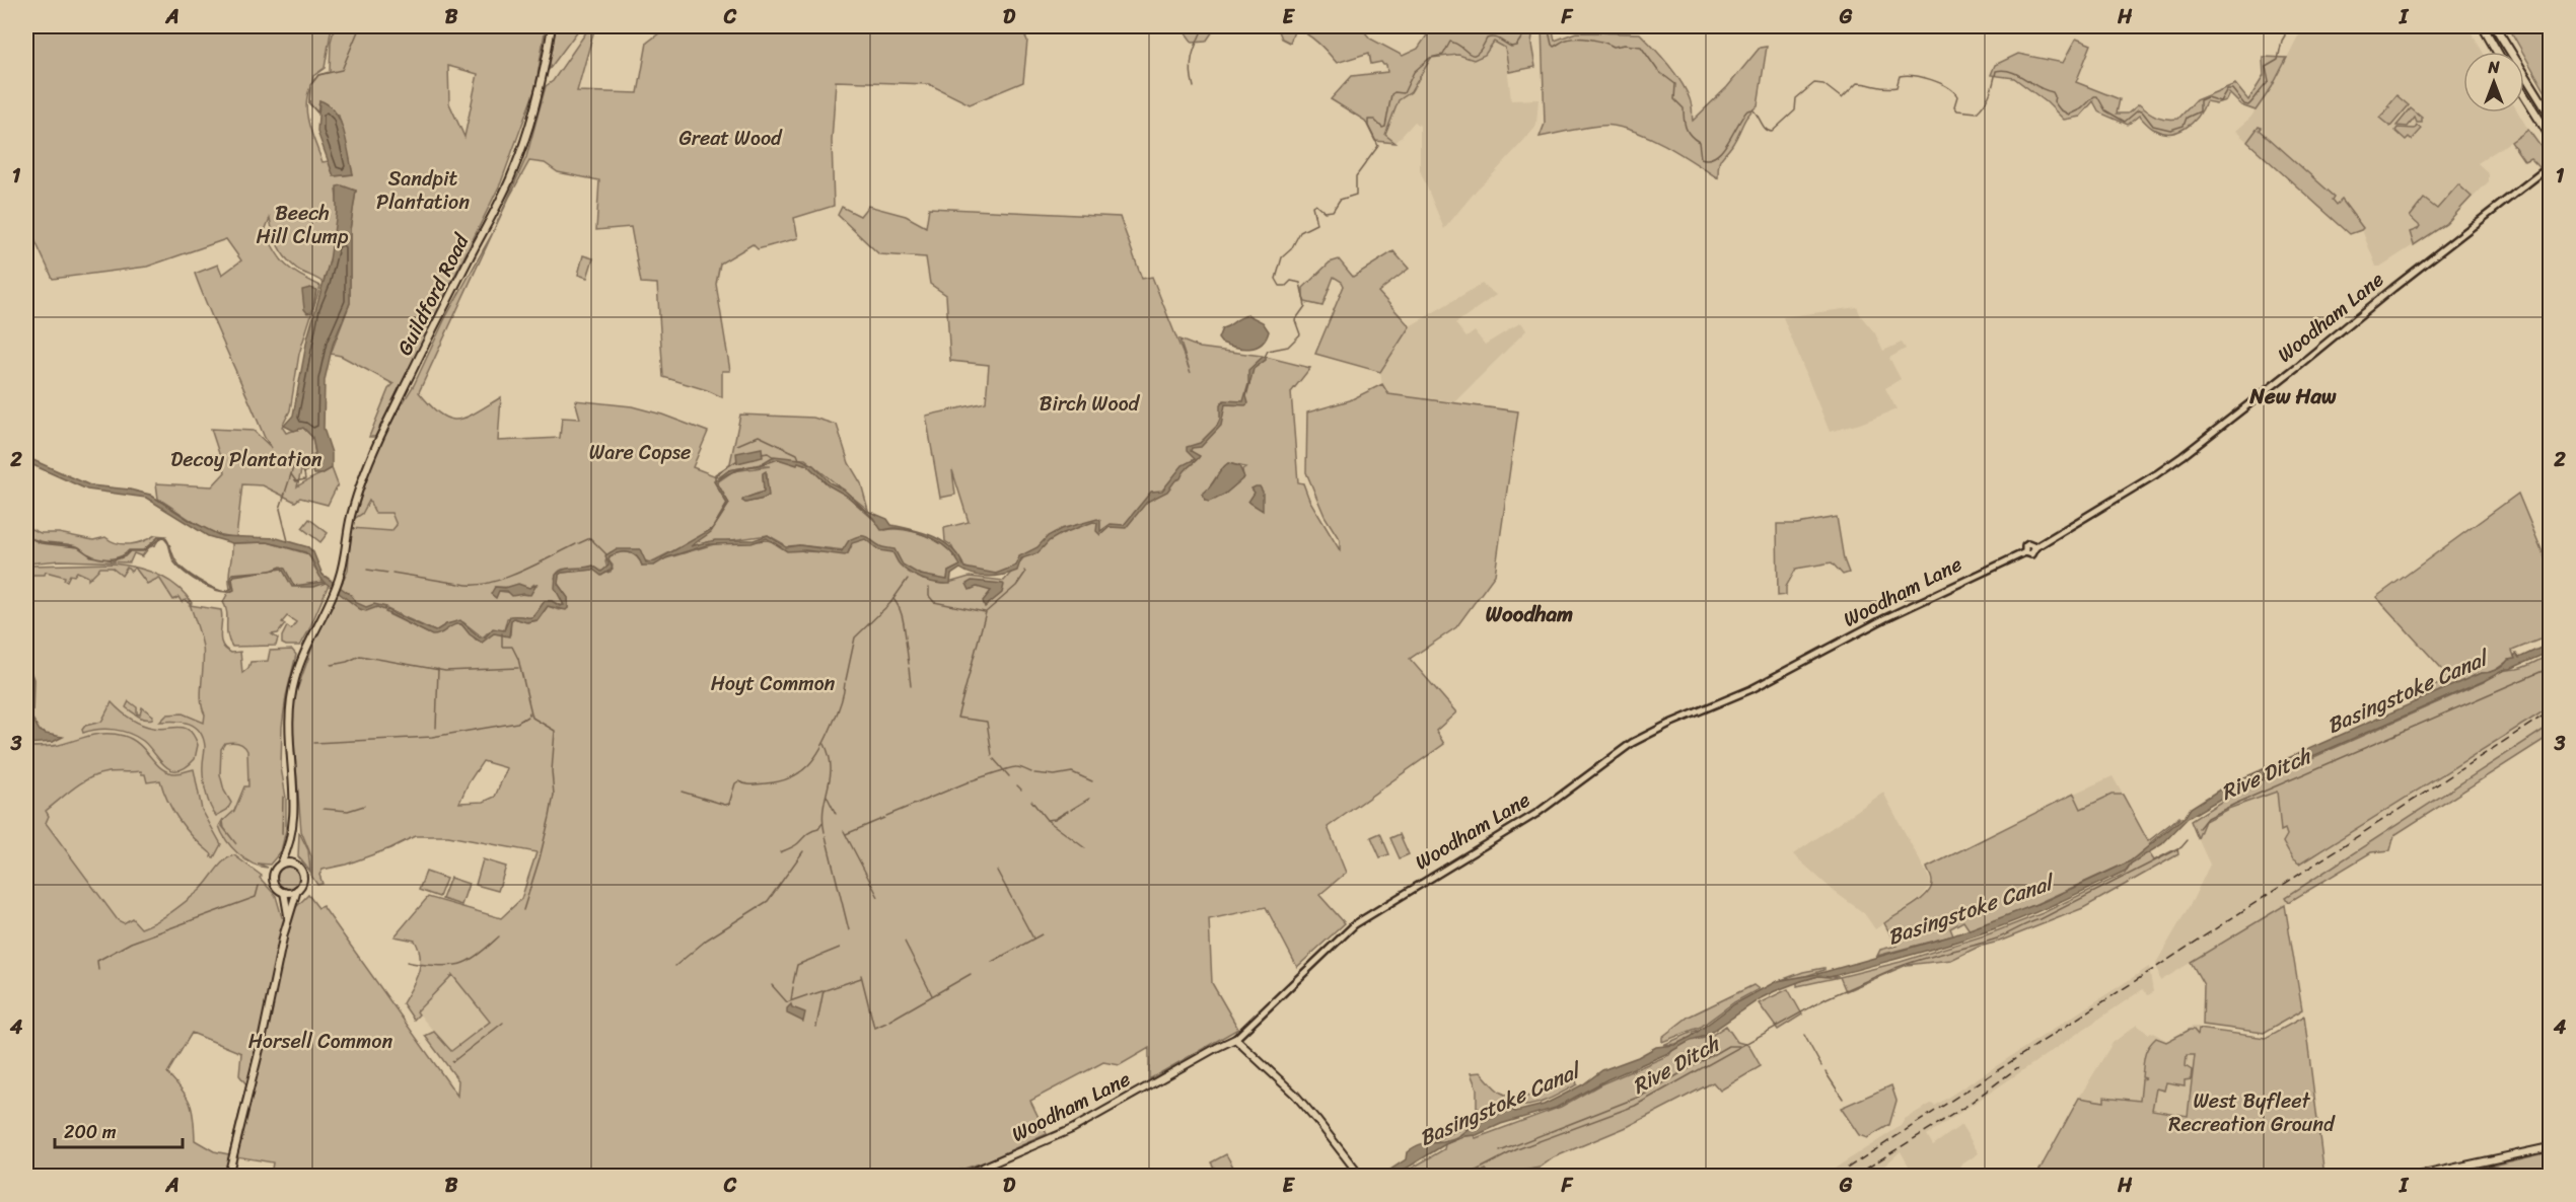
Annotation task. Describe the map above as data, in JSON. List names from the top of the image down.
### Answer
{
  "streets": {
    "main road": ["Guildford Road", "Woodham Lane"]
  },
  "districts": ["New Haw", "Woodham"],
  "water": ["Basingstoke Canal", "Rive Ditch"],
  "parks": [
    "Great Wood",
    "Sandpit Plantation",
    "Beech Hill Clump",
    "Birch Wood",
    "Ware Copse",
    "Decoy Plantation",
    "Hoyt Common",
    "Horsell Common",
    "West Byfleet Recreation Ground"
  ],
  "scale_bar": "200 m",
  "north": "top",
  "grid": {
    "columns": [
      "A",
      "B",
      "C",
      "D",
      "E",
      "F",
      "G",
      "H",
      "I"
    ],
    "rows": [
      "1",
      "2",
      "3",
      "4"
    ]
  }
}
